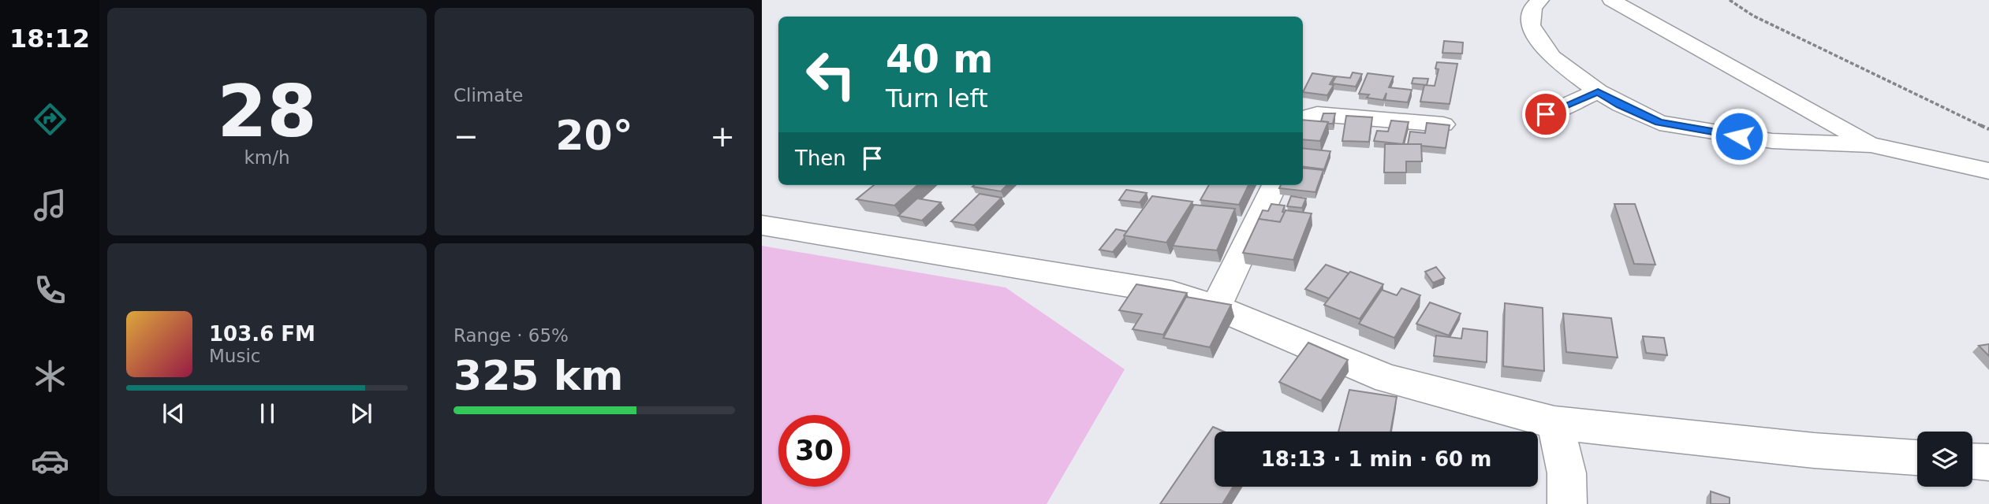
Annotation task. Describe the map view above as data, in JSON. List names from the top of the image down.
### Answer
{
  "page": {
    "tabs": "18:12",
    "tile": [
      ["28", "km/h"],
      "Climate",
      ["Range · 65%", "325 km"]
    ],
    "turn": ["40 m", "Turn left"],
    "heat": ["−", "20°", "+"],
    "then": "Then",
    "song": ["103.6 FM", "Music"],
    "limit": "30",
    "trip": "18:13 · 1 min · 60 m"
  }
}
